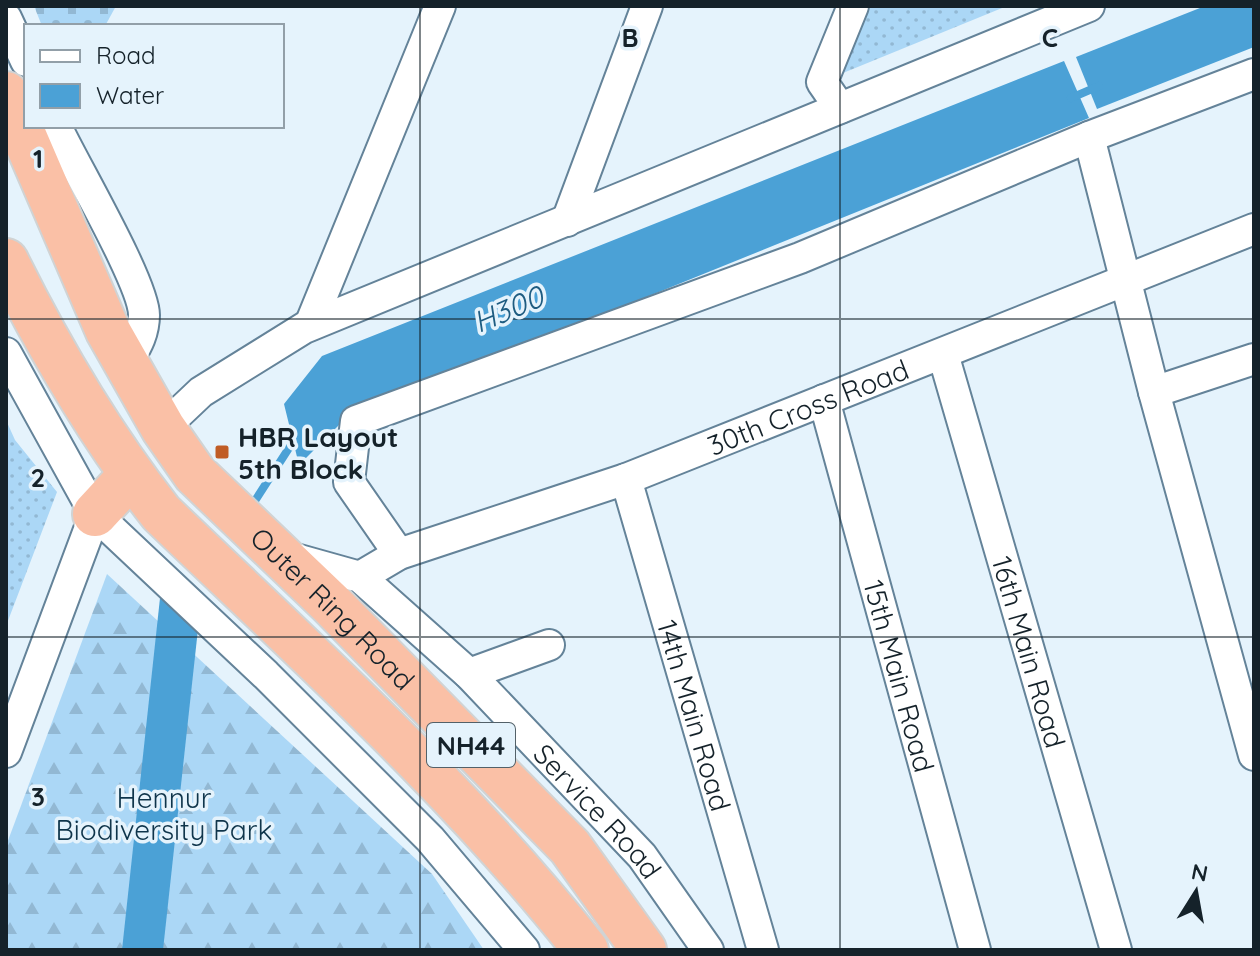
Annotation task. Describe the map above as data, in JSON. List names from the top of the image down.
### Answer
{
  "streets": {
    "highway": ["Outer Ring Road", "NH44"],
    "street": [
      "30th Cross Road",
      "16th Main Road",
      "15th Main Road",
      "14th Main Road",
      "Service Road"
    ]
  },
  "crossings": [
    ["30th Cross Road", "16th Main Road"],
    ["30th Cross Road", "15th Main Road"],
    ["30th Cross Road", "14th Main Road"],
    ["30th Cross Road", "Service Road"],
    ["Outer Ring Road", "NH44"],
    ["Outer Ring Road", "Service Road"]
  ],
  "water": ["H300"],
  "parks": ["Hennur Biodiversity Park"],
  "places": {
    "transit": ["HBR Layout 5th Block"]
  },
  "legend": ["Road", "Water"],
  "north": "top",
  "grid": {
    "columns": ["B", "C"],
    "rows": ["1", "2", "3"]
  }
}
